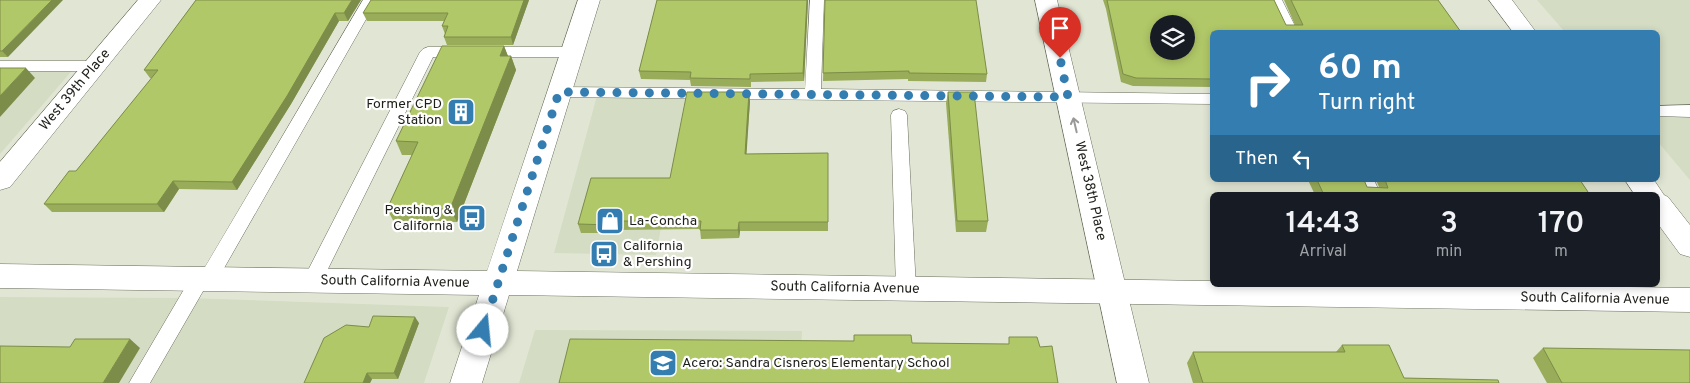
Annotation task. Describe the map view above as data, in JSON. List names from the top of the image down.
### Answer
{
  "streets": {
    "street": ["West 39th Place", "West 38th Place", "South California Avenue"]
  },
  "crossings": [
    ["West 38th Place", "South California Avenue"]
  ],
  "one_way": ["West 38th Place"],
  "places": {
    "building": ["Former CPD Station"],
    "bus stop": ["Pershing & California", "California & Pershing"],
    "shop": ["La-Concha"],
    "school or university": ["Acero: Sandra Cisneros Elementary School"]
  },
  "page": {
    "turn": ["60 m", "Turn right"],
    "then": "Then",
    "eta": [
      "14:43",
      "Arrival",
      "3",
      "min",
      "170",
      "m"
    ]
  }
}
